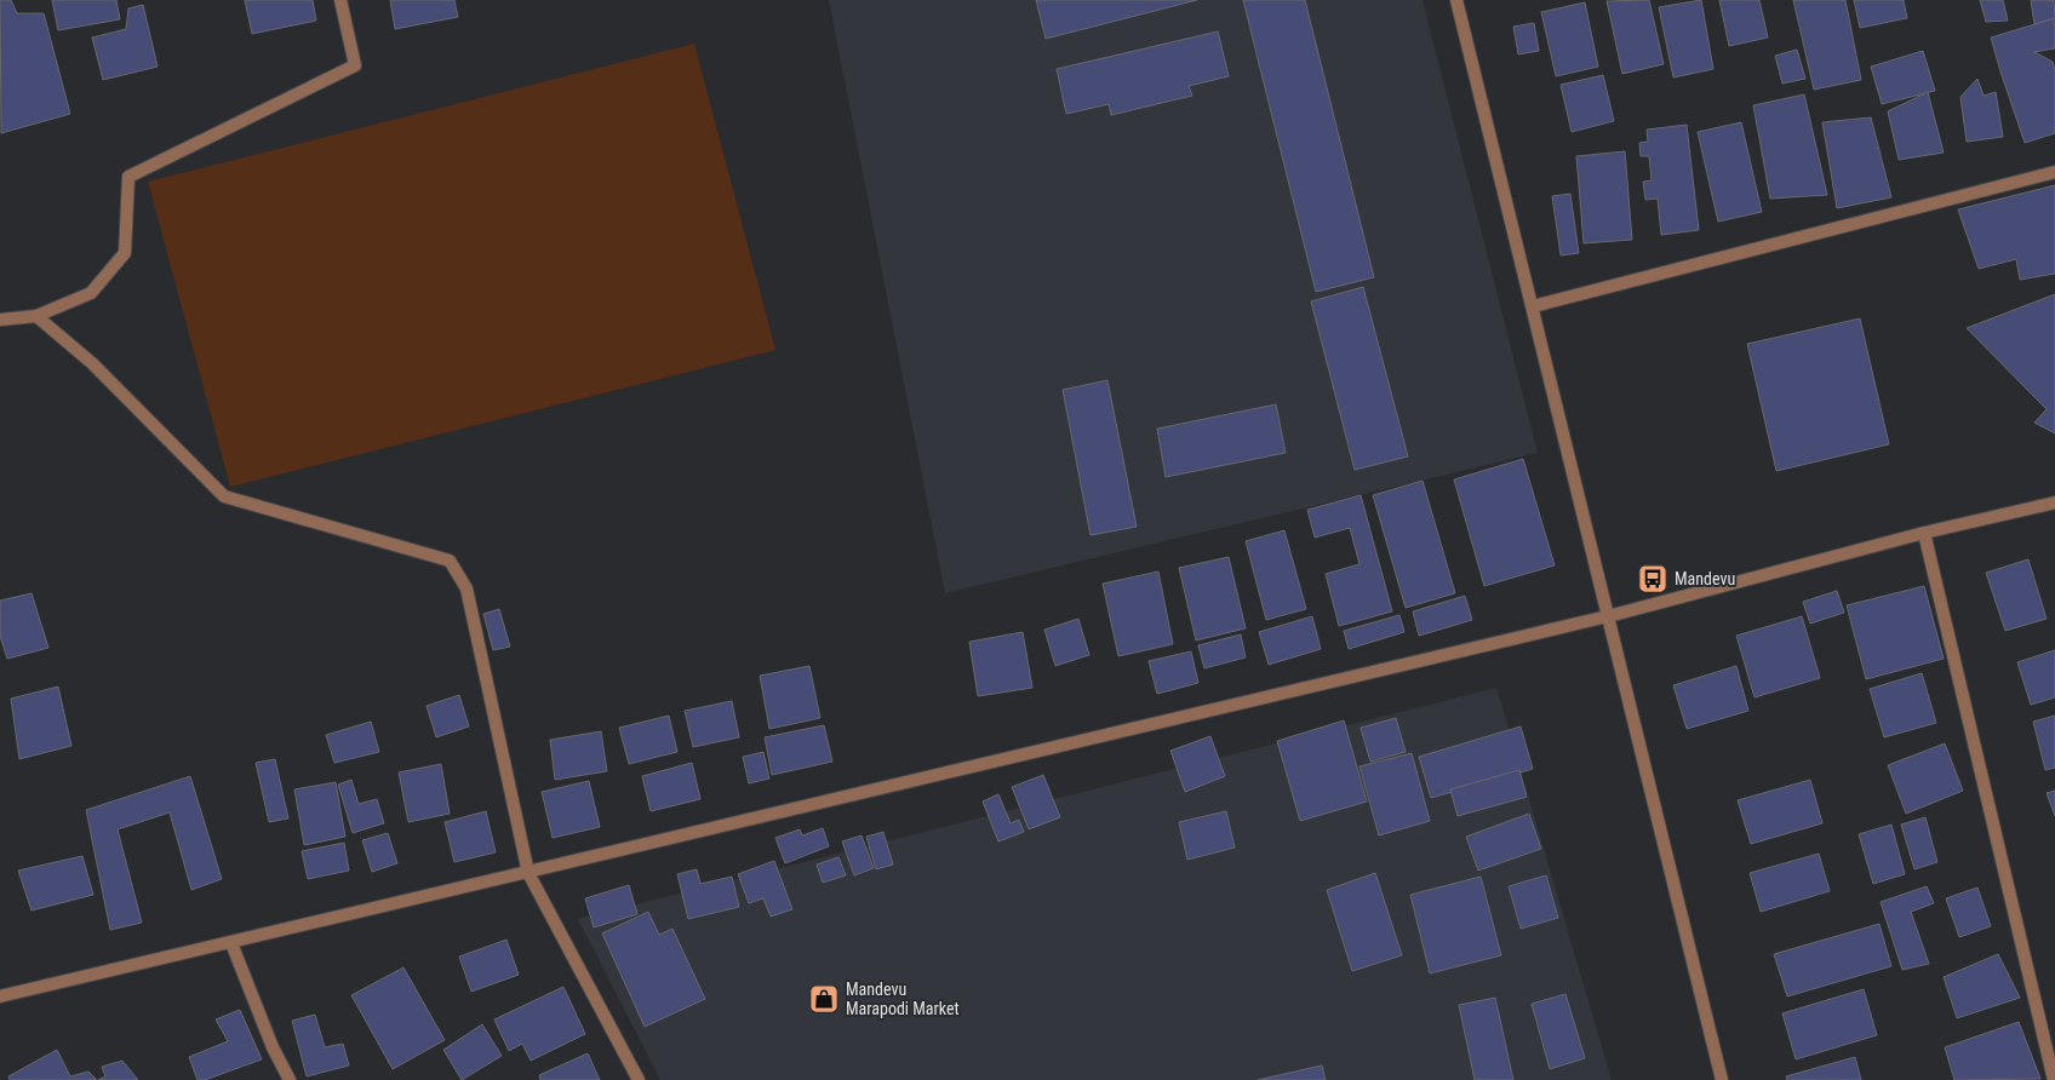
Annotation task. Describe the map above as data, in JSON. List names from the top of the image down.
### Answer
{
  "places": {
    "bus stop": ["Mandevu"],
    "shop": ["Mandevu Marapodi Market"]
  }
}
